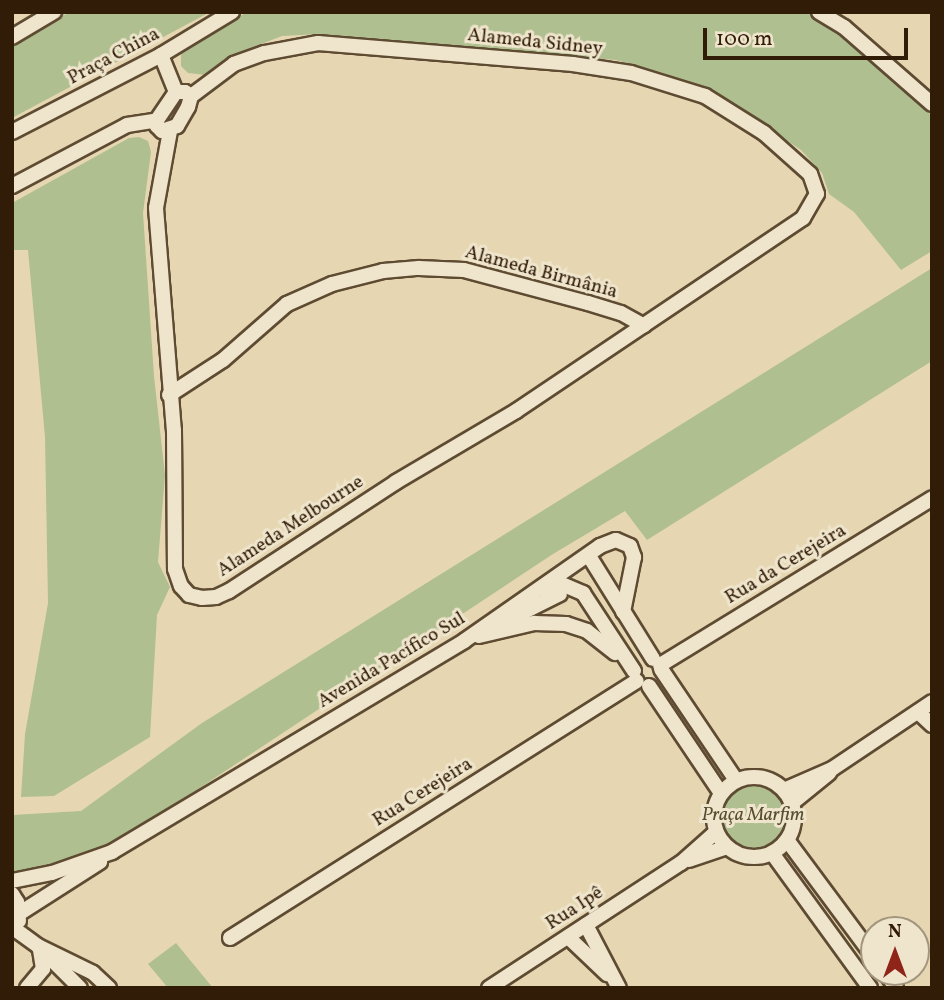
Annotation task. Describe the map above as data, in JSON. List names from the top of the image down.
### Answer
{
  "streets": {
    "street": [
      "Alameda Sidney",
      "Praça China",
      "Alameda Birmânia",
      "Alameda Melbourne",
      "Rua da Cerejeira",
      "Avenida Pacífico Sul",
      "Rua Cerejeira",
      "Rua Ipê"
    ]
  },
  "crossings": [
    ["Alameda Sidney", "Alameda Melbourne"],
    ["Alameda Birmânia", "Alameda Melbourne"]
  ],
  "parks": ["Praça Marfim"],
  "scale_bar": "100 m",
  "north": "top"
}
